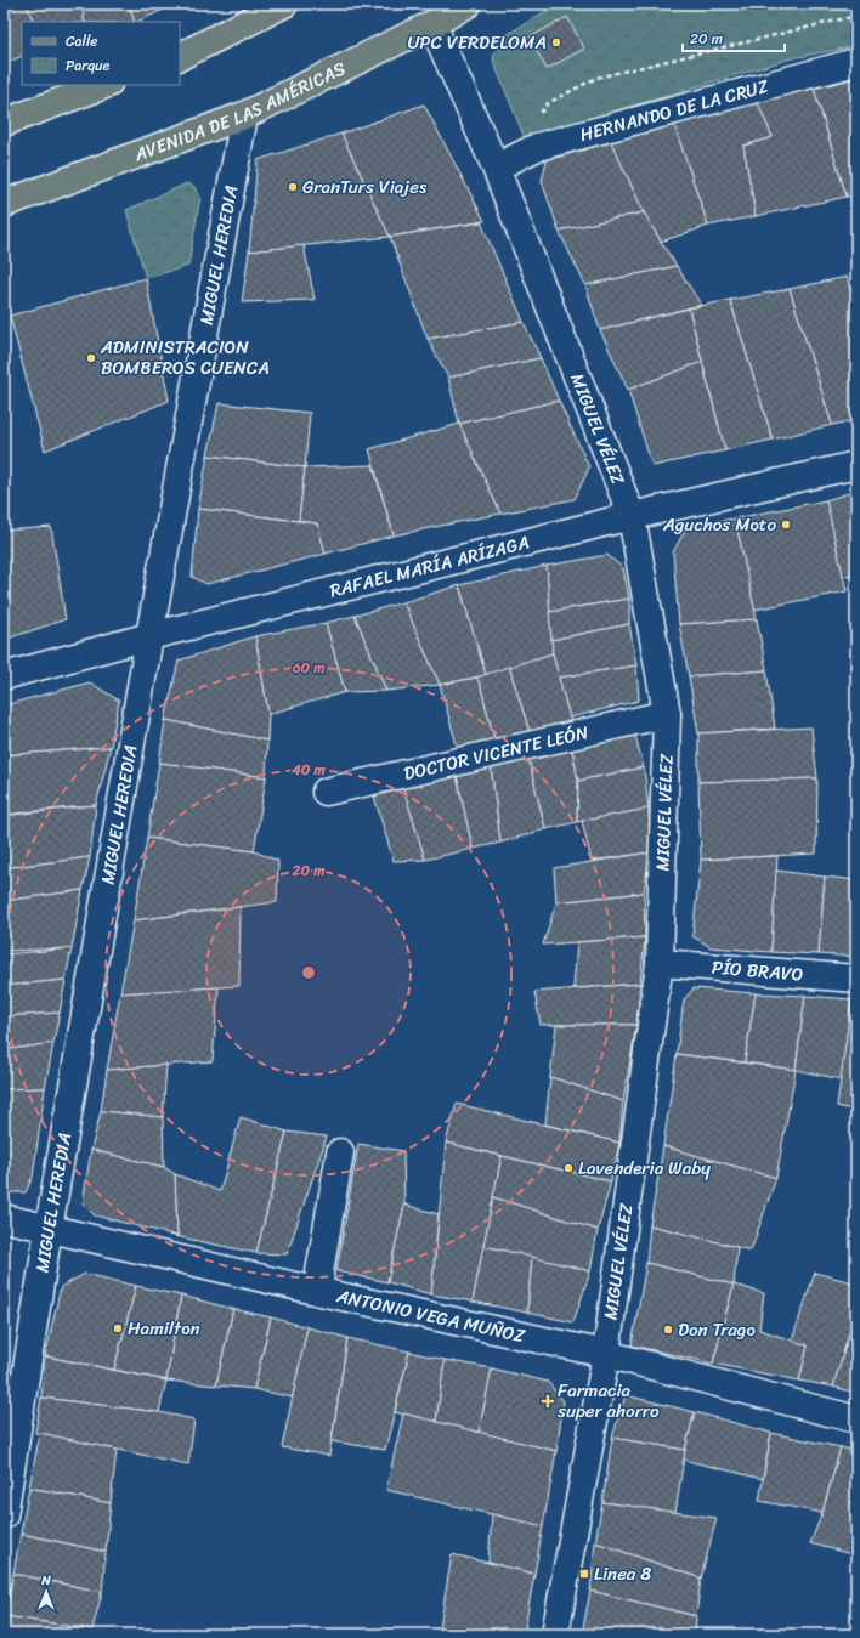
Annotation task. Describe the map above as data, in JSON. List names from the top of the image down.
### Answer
{
  "streets": {
    "main road": ["AVENIDA DE LAS AMÉRICAS"],
    "street": [
      "HERNANDO DE LA CRUZ",
      "MIGUEL HEREDIA",
      "MIGUEL VÉLEZ",
      "RAFAEL MARÍA ARÍZAGA",
      "DOCTOR VICENTE LEÓN",
      "PÍO BRAVO",
      "ANTONIO VEGA MUÑOZ"
    ]
  },
  "crossings": [
    ["HERNANDO DE LA CRUZ", "MIGUEL VÉLEZ"],
    ["AVENIDA DE LAS AMÉRICAS", "MIGUEL HEREDIA"],
    ["AVENIDA DE LAS AMÉRICAS", "MIGUEL VÉLEZ"],
    ["MIGUEL HEREDIA", "RAFAEL MARÍA ARÍZAGA"],
    ["MIGUEL HEREDIA", "ANTONIO VEGA MUÑOZ"],
    ["MIGUEL VÉLEZ", "RAFAEL MARÍA ARÍZAGA"],
    ["MIGUEL VÉLEZ", "DOCTOR VICENTE LEÓN"],
    ["MIGUEL VÉLEZ", "PÍO BRAVO"],
    ["MIGUEL VÉLEZ", "ANTONIO VEGA MUÑOZ"]
  ],
  "places": {
    "other": [
      "UPC VERDELOMA",
      "GranTurs Viajes",
      "ADMINISTRACION BOMBEROS CUENCA",
      "Aguchos Moto",
      "Lavenderia Waby",
      "Hamilton",
      "Don Trago"
    ],
    "health": ["Farmacia super ahorro"],
    "transit": ["Linea 8"]
  },
  "legend": ["Calle", "Parque"],
  "scale_bar": "20 m",
  "north": "top",
  "rings": ["60 m", "40 m", "20 m"]
}
